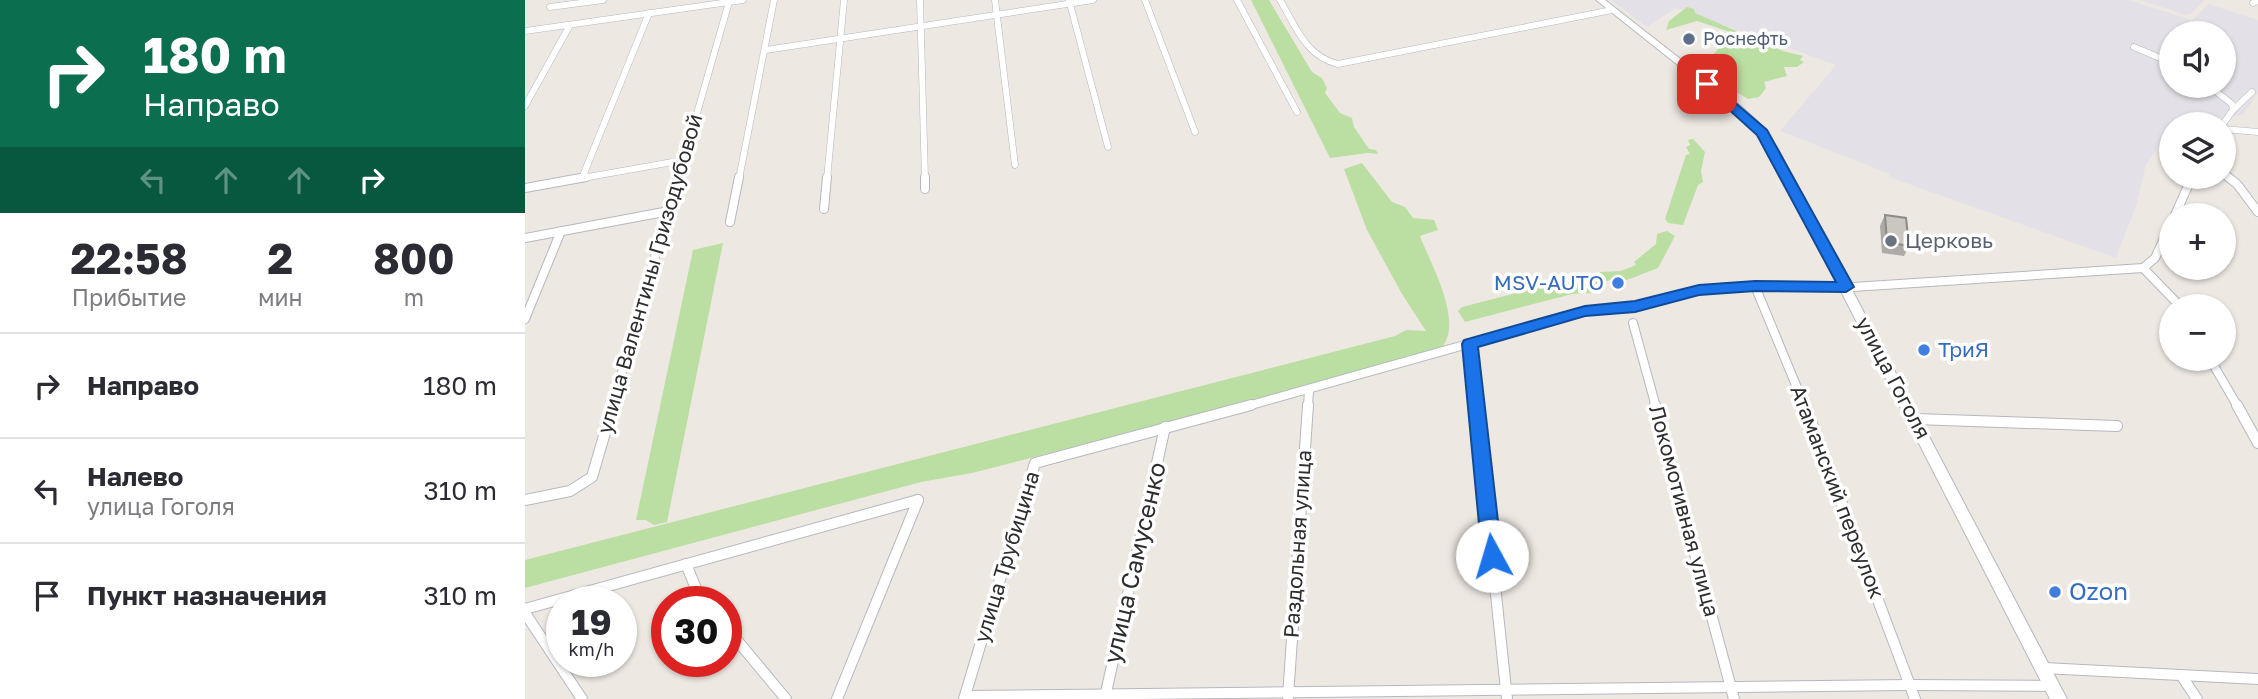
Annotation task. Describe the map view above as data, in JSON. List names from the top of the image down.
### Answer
{
  "streets": {
    "main road": ["улица Гоголя"],
    "street": [
      "улица Валентины Гризодубовой",
      "Атаманский переулок",
      "Локомотивная улица",
      "Раздольная улица",
      "улица Трубицина",
      "улица Самусенко"
    ]
  },
  "crossings": [
    ["улица Трубицина", "улица Самусенко"]
  ],
  "places": [
    "Роснефть",
    "Церковь",
    "MSV-AUTO",
    "ТриЯ",
    "Ozon"
  ],
  "page": {
    "turn": ["180 m", "Направо"],
    "map_buttons": ["+", "−"],
    "eta": [
      "22:58",
      "Прибытие",
      "2",
      "мин",
      "800",
      "m"
    ],
    "list": [
      {
        "name": "Направо",
        "value": "180 m"
      },
      {
        "name": "Налево",
        "note": "улица Гоголя",
        "value": "310 m"
      },
      {
        "name": "Пункт назначения",
        "value": "310 m"
      }
    ],
    "speed": "19 km/h",
    "limit": "30"
  }
}
